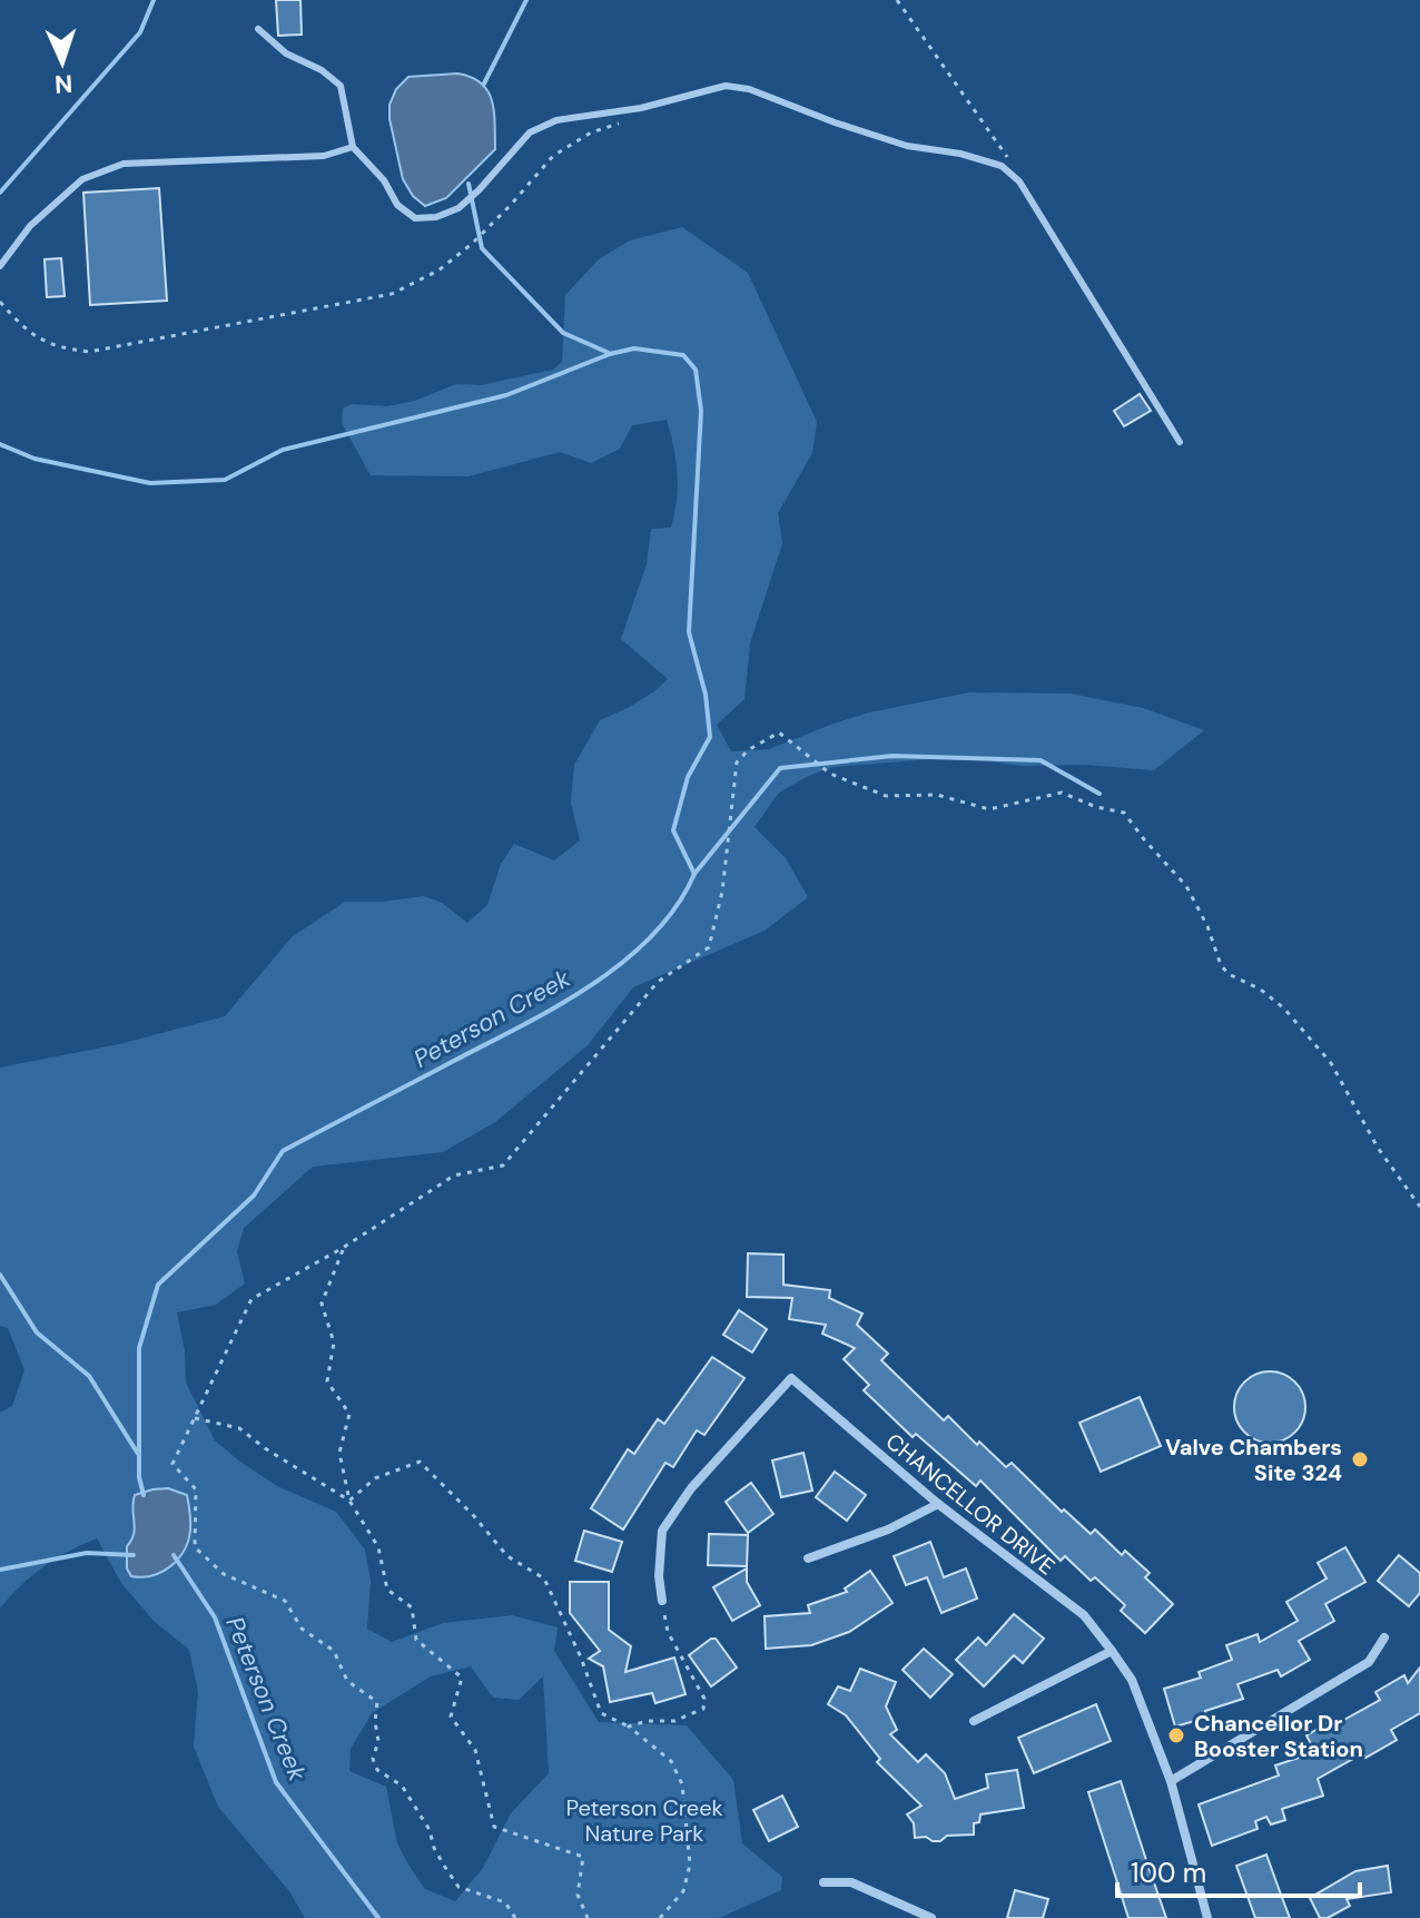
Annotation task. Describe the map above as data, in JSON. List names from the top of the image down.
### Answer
{
  "streets": {
    "street": ["CHANCELLOR DRIVE"]
  },
  "water": ["Peterson Creek"],
  "parks": ["Peterson Creek Nature Park"],
  "places": ["Valve Chambers Site 324", "Chancellor Dr Booster Station"],
  "scale_bar": "100 m",
  "north": "bottom"
}
